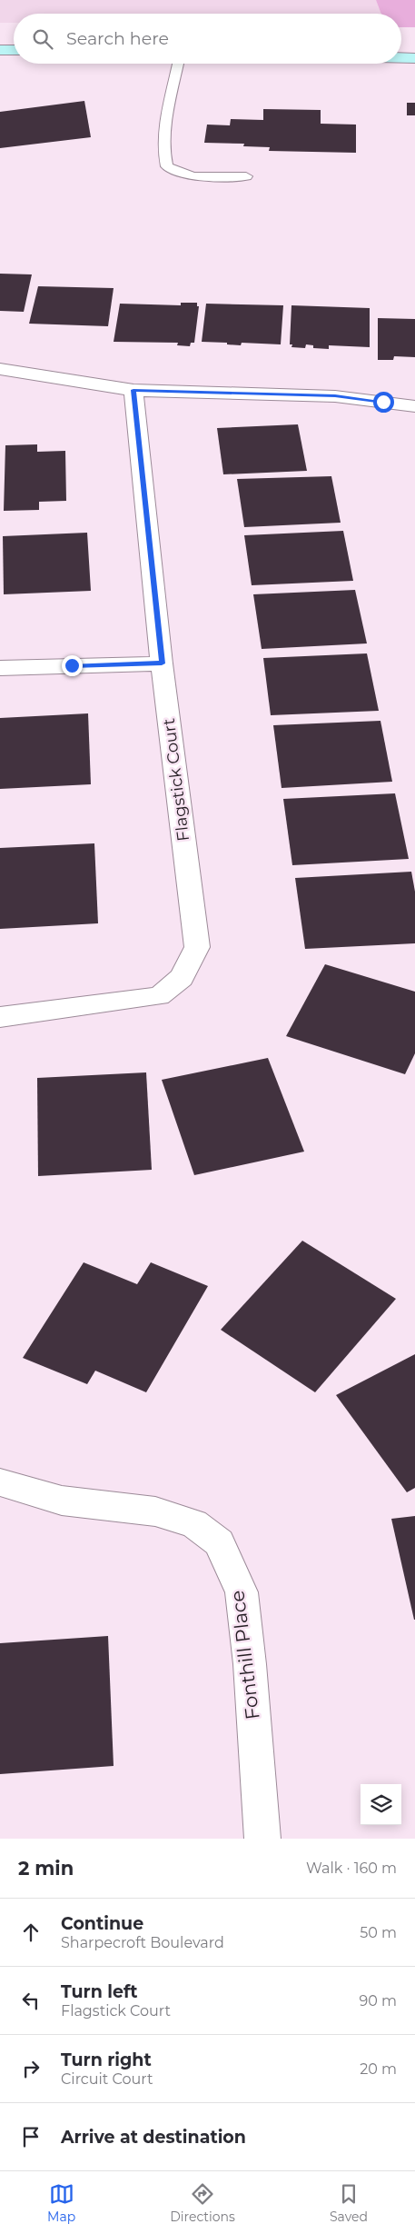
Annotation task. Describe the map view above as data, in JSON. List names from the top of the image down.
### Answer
{
  "streets": {
    "street": ["Flagstick Court", "Fonthill Place"]
  },
  "page": {
    "search": "Search here",
    "heading": ["2 min", "Walk · 160 m"],
    "list": [
      ["Continue", "Sharpecroft Boulevard", "50 m"],
      ["Turn left", "Flagstick Court", "90 m"],
      ["Turn right", "Circuit Court", "20 m"],
      "Arrive at destination"
    ],
    "nav": ["Map", "Directions", "Saved"]
  }
}
